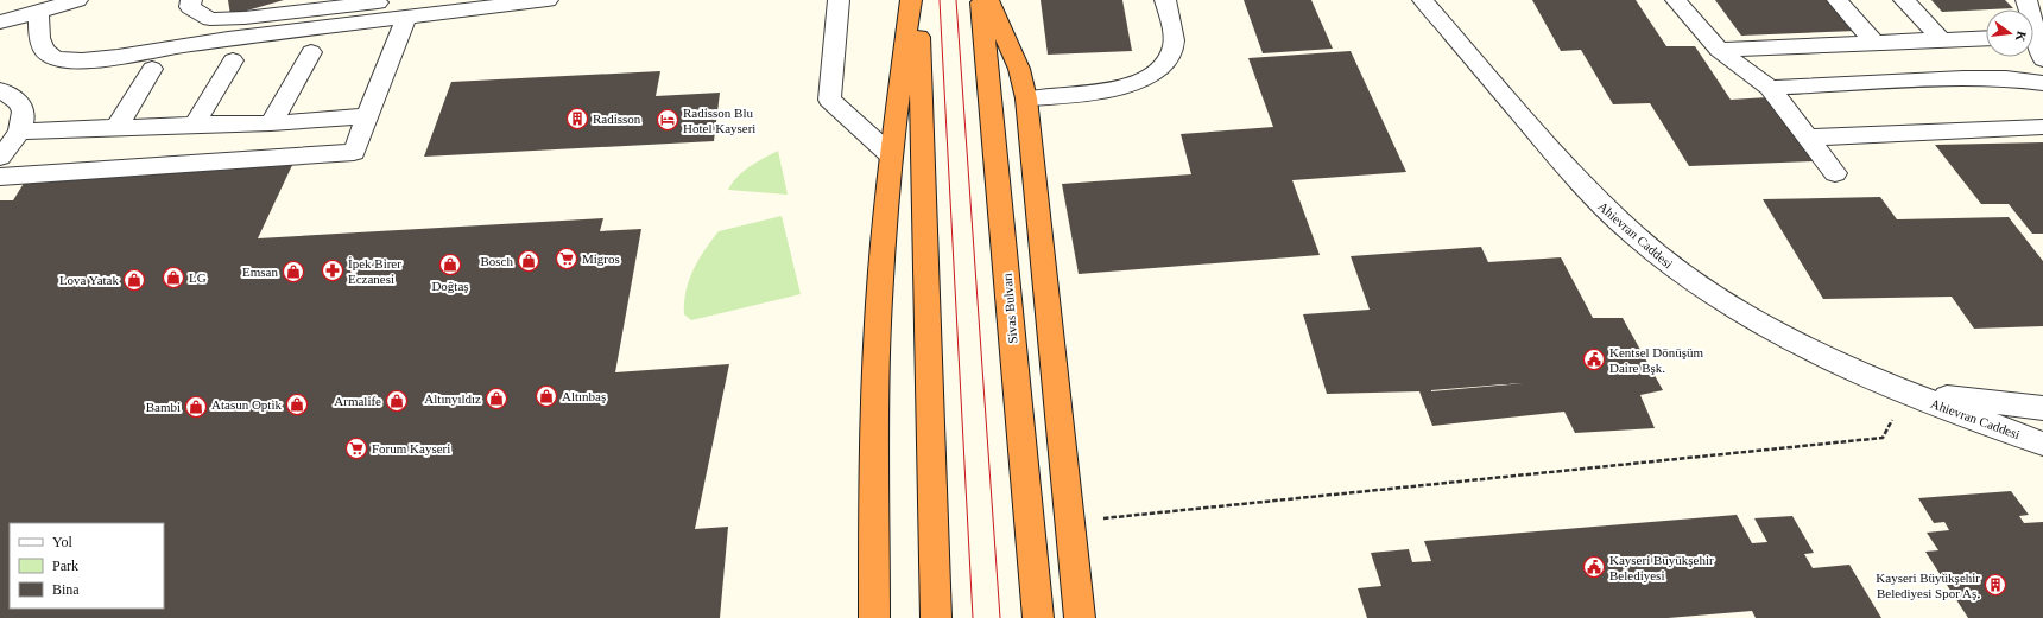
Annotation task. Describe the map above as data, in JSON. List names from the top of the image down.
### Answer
{
  "streets": {
    "highway": ["Sivas Bulvarı"],
    "street": ["Ahievran Caddesi"]
  },
  "places": {
    "building": ["Radisson", "Kayseri Büyükşehir Belediyesi Spor Aş."],
    "hotel": ["Radisson Blu Hotel Kayseri"],
    "supermarket": ["Migros", "Forum Kayseri"],
    "shop": [
      "Bosch",
      "Doğtaş",
      "Emsan",
      "LG",
      "Lova Yatak",
      "Altınbaş",
      "Altınyıldız",
      "Armalife",
      "Atasun Optik",
      "Bambi"
    ],
    "pharmacy": ["İpek Birer Eczanesi"],
    "public building": ["Kentsel Dönüşüm Daire Bşk.", "Kayseri Büyükşehir Belediyesi"]
  },
  "legend": ["Yol", "Park", "Bina"],
  "north": "right"
}
